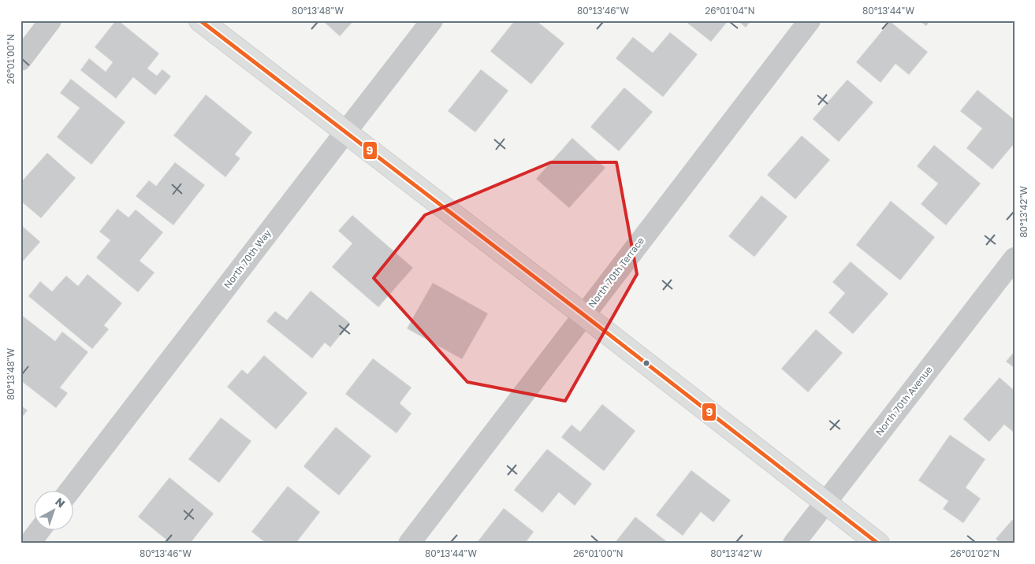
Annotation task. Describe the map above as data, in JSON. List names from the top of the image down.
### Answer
{
  "streets": {
    "street": ["North 70th Way", "North 70th Terrace", "North 70th Avenue"]
  },
  "lines": ["transit line 9"],
  "north": "top right",
  "coordinates": [
    "80°13'48\"W",
    "80°13'46\"W",
    "26°01'04\"N",
    "80°13'44\"W",
    "26°01'00\"N",
    "80°13'42\"W",
    "26°01'02\"N"
  ]
}
